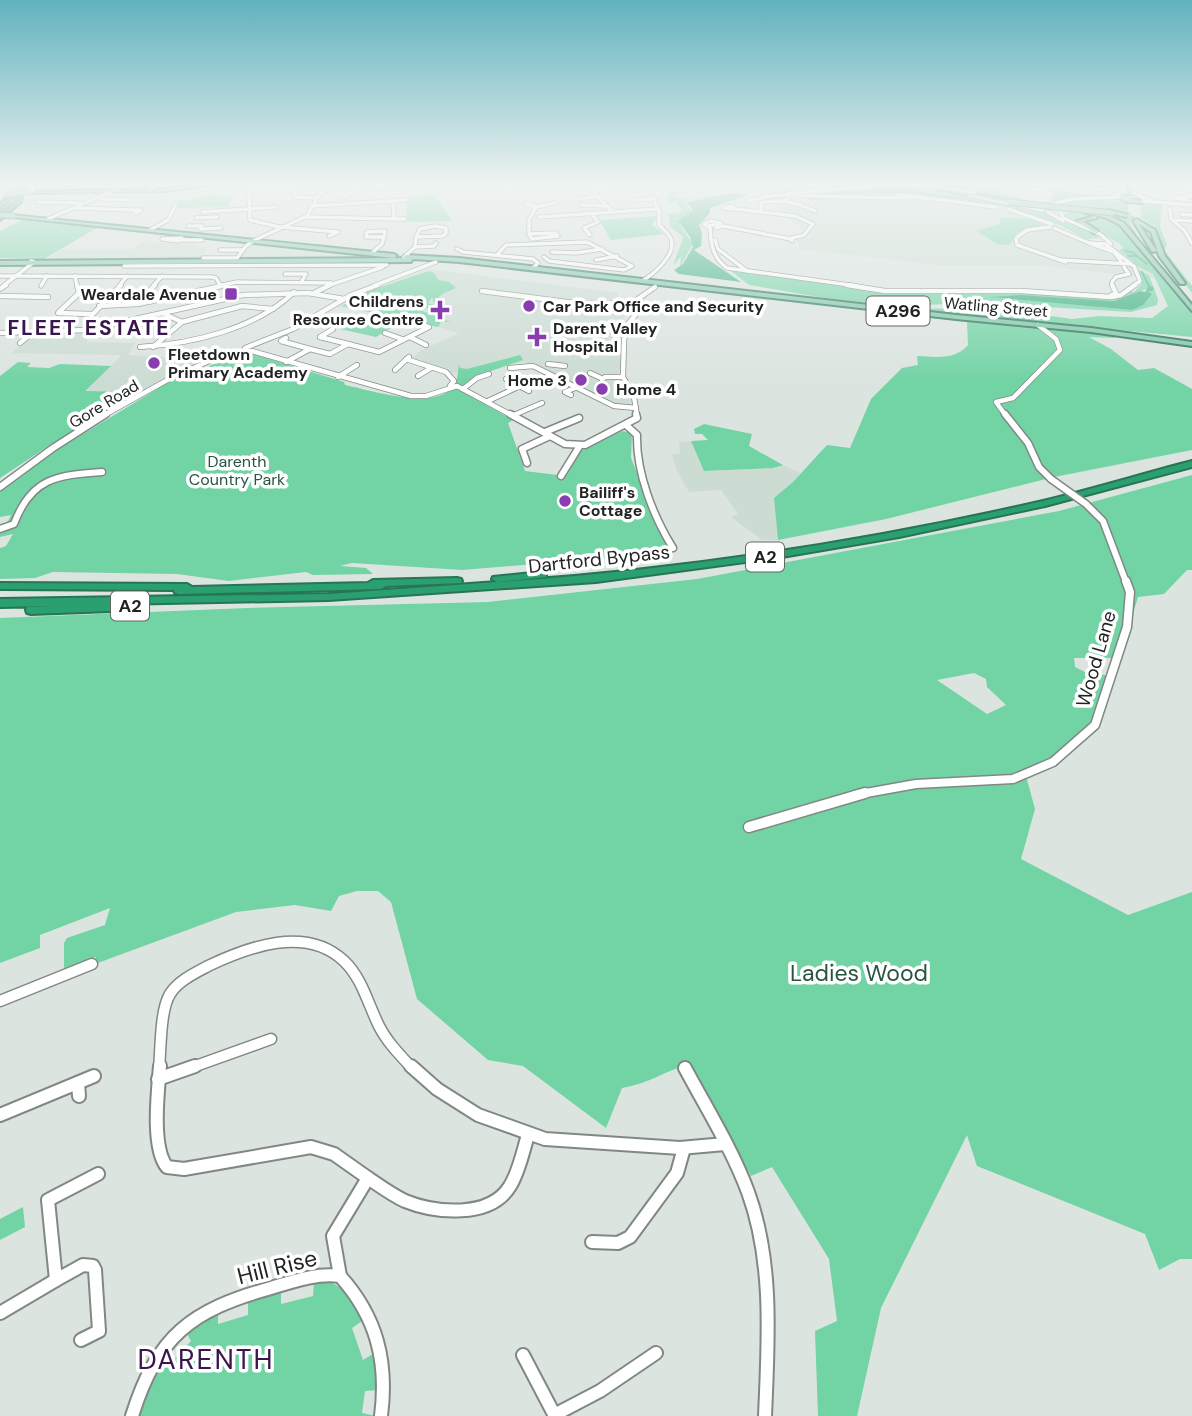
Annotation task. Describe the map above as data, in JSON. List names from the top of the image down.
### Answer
{
  "streets": {
    "highway": ["A2", "Dartford Bypass"],
    "main road": ["Watling Street", "A296"],
    "street": ["Gore Road", "Wood Lane", "Hill Rise"]
  },
  "crossings": [
    ["Watling Street", "Wood Lane"],
    ["A2", "Dartford Bypass"]
  ],
  "districts": ["FLEET ESTATE", "DARENTH"],
  "parks": ["Darenth Country Park", "Ladies Wood"],
  "places": {
    "transit": ["Weardale Avenue"],
    "other": [
      "Car Park Office and Security",
      "Fleetdown Primary Academy",
      "Home 3",
      "Home 4",
      "Bailiff's Cottage"
    ],
    "health": ["Childrens Resource Centre", "Darent Valley Hospital"]
  }
}
